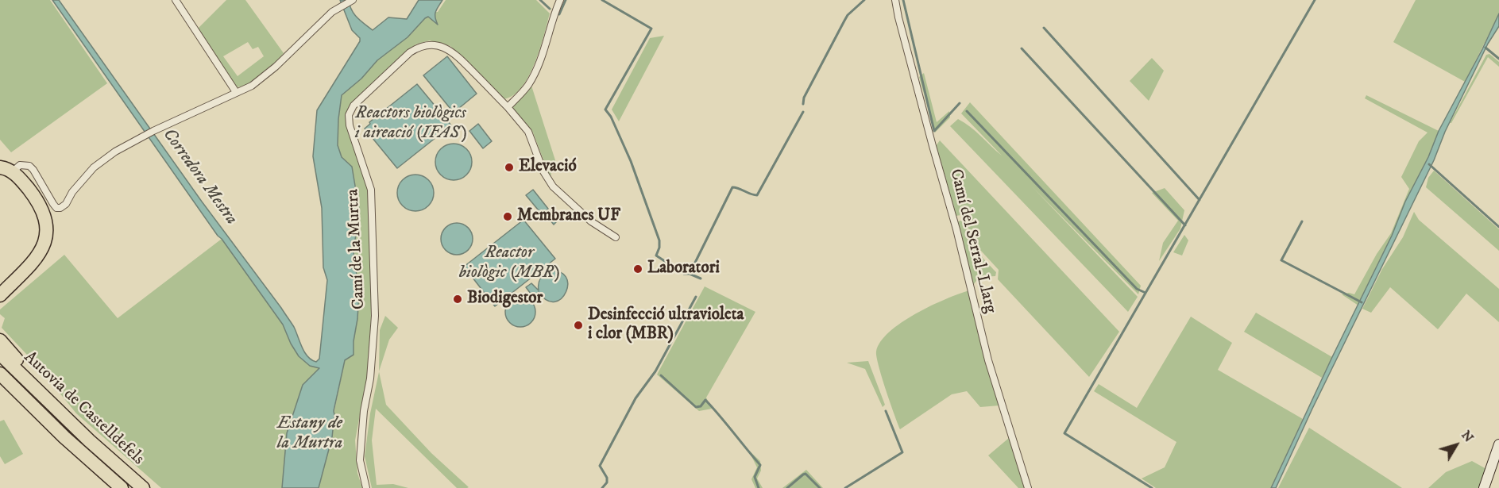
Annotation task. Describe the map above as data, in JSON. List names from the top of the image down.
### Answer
{
  "streets": {
    "highway": ["Autovia de Castelldefels"],
    "street": ["Camí del Serral-Llarg", "Camí de la Murtra"]
  },
  "water": [
    "Reactors biològics i aireació (IFAS)",
    "Corredora Mestra",
    "Reactor biològic (MBR)",
    "Estany de la Murtra"
  ],
  "places": [
    "Elevació",
    "Membranes UF",
    "Laboratori",
    "Biodigestor",
    "Desinfecció ultravioleta i clor (MBR)"
  ],
  "north": "top right"
}
